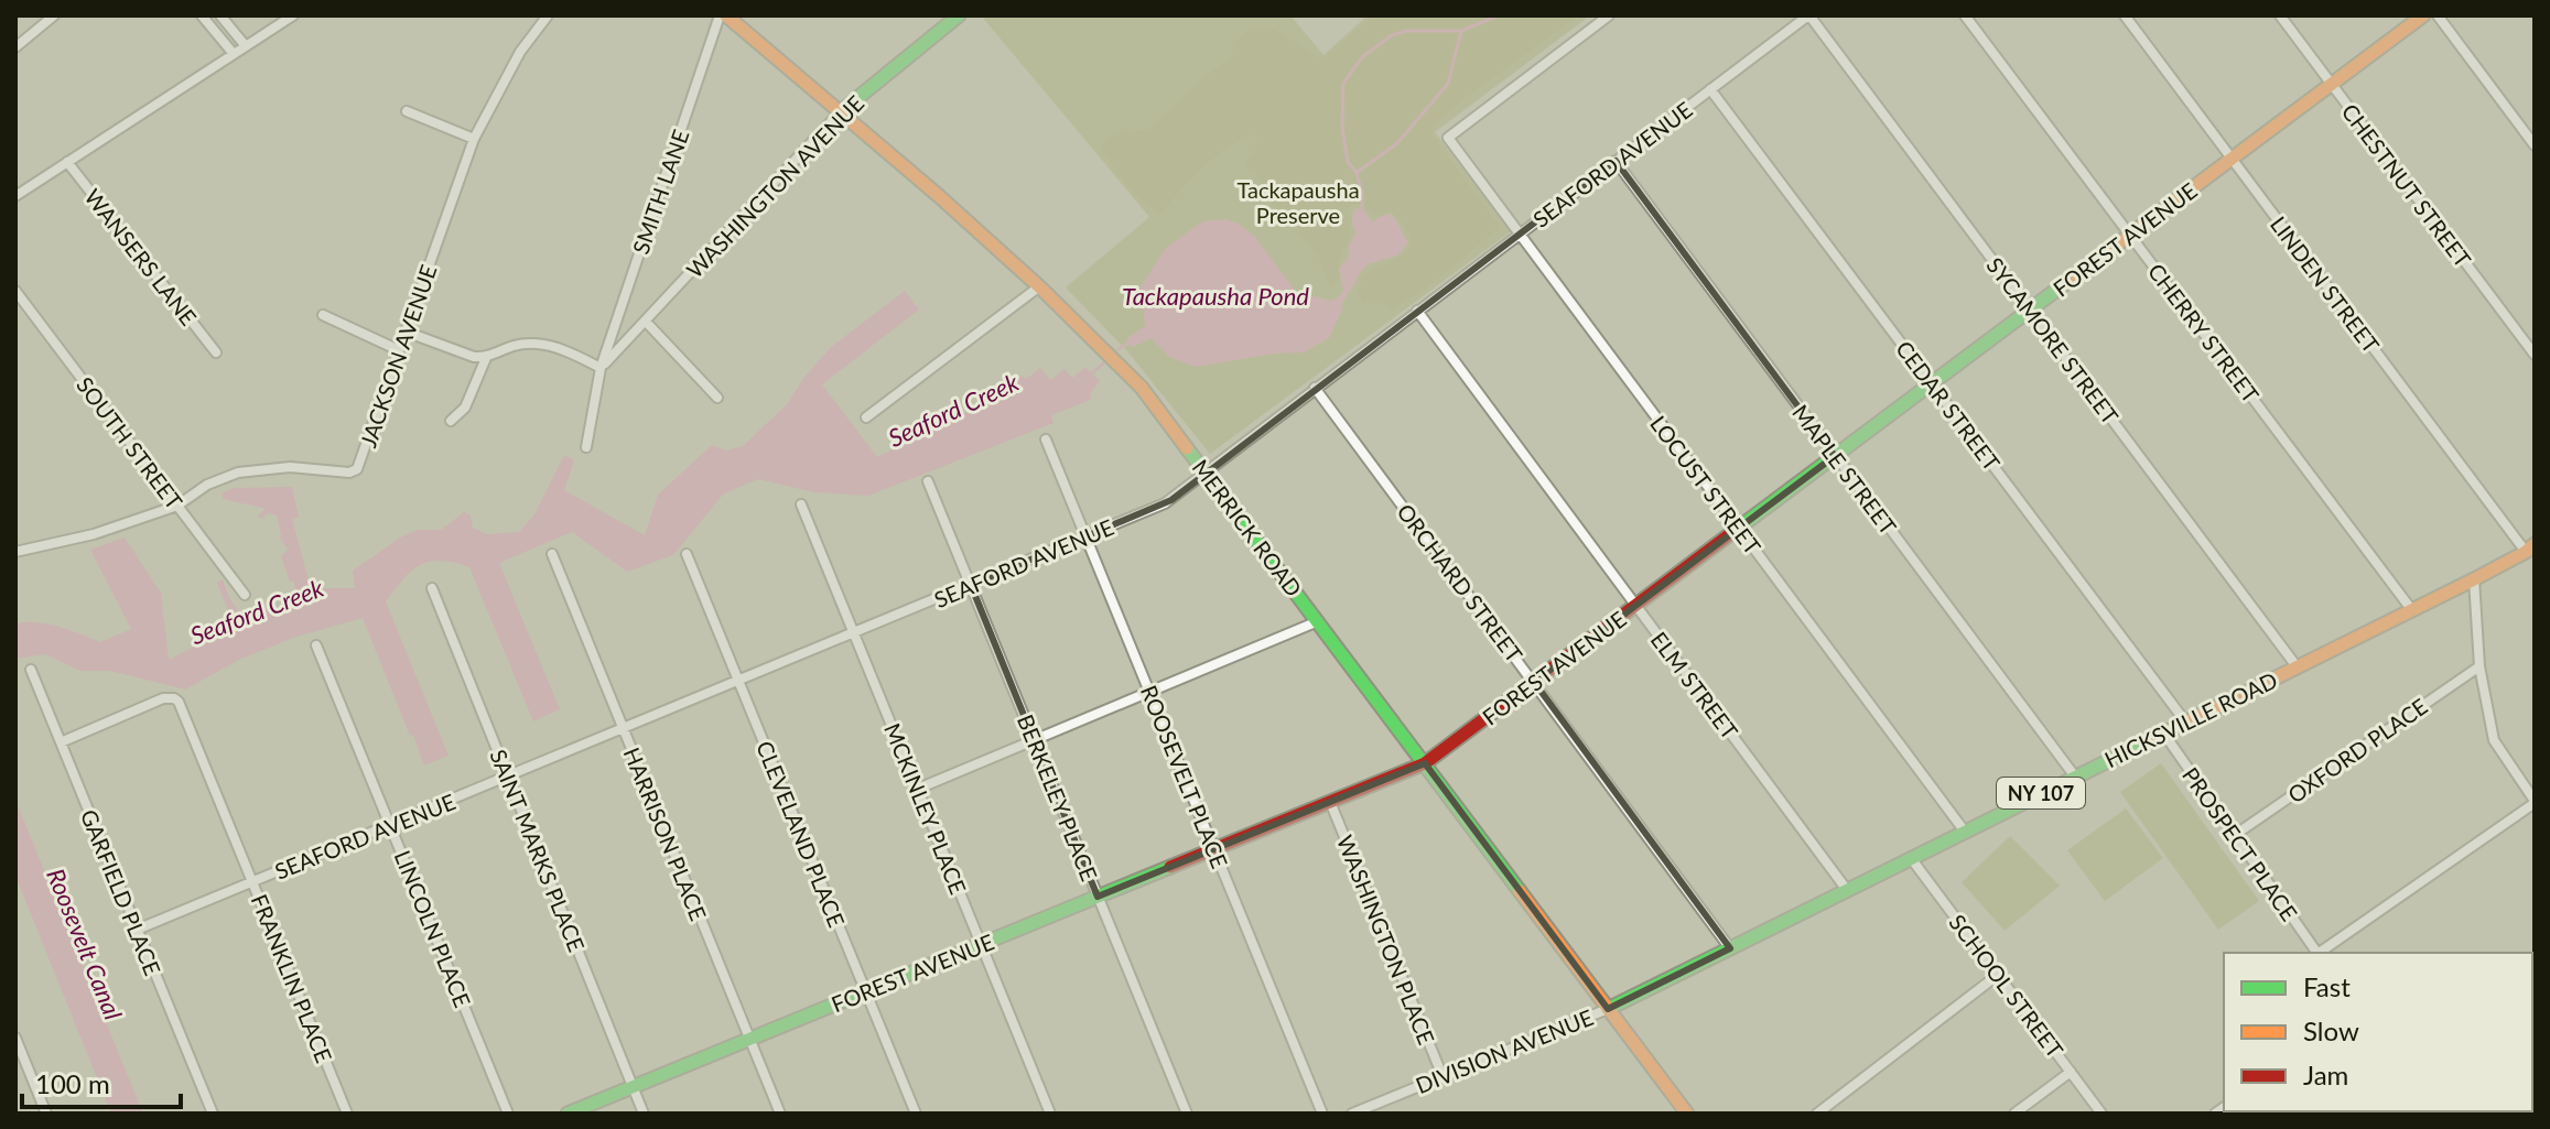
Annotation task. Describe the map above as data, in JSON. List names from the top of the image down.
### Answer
{
  "streets": {
    "main road": [
      "WASHINGTON AVENUE",
      "FOREST AVENUE",
      "MERRICK ROAD",
      "HICKSVILLE ROAD",
      "NY 107"
    ],
    "street": [
      "SEAFORD AVENUE",
      "CHESTNUT STREET",
      "SMITH LANE",
      "WANSERS LANE",
      "LINDEN STREET",
      "CHERRY STREET",
      "SYCAMORE STREET",
      "JACKSON AVENUE",
      "CEDAR STREET",
      "SOUTH STREET",
      "MAPLE STREET",
      "LOCUST STREET",
      "ORCHARD STREET",
      "ELM STREET",
      "OXFORD PLACE",
      "ROOSEVELT PLACE",
      "BERKELEY PLACE",
      "MCKINLEY PLACE",
      "HARRISON PLACE",
      "CLEVELAND PLACE",
      "PROSPECT PLACE",
      "SAINT MARKS PLACE",
      "GARFIELD PLACE",
      "LINCOLN PLACE",
      "WASHINGTON PLACE",
      "FRANKLIN PLACE",
      "SCHOOL STREET",
      "DIVISION AVENUE"
    ]
  },
  "crossings": [
    ["SEAFORD AVENUE", "SYCAMORE STREET"],
    ["SEAFORD AVENUE", "CEDAR STREET"],
    ["SEAFORD AVENUE", "MAPLE STREET"],
    ["SEAFORD AVENUE", "LOCUST STREET"],
    ["SEAFORD AVENUE", "MERRICK ROAD"],
    ["SEAFORD AVENUE", "ORCHARD STREET"],
    ["SEAFORD AVENUE", "ELM STREET"],
    ["SEAFORD AVENUE", "ROOSEVELT PLACE"],
    ["SEAFORD AVENUE", "BERKELEY PLACE"],
    ["SEAFORD AVENUE", "MCKINLEY PLACE"],
    ["SEAFORD AVENUE", "HARRISON PLACE"],
    ["SEAFORD AVENUE", "CLEVELAND PLACE"],
    ["SEAFORD AVENUE", "SAINT MARKS PLACE"],
    ["SEAFORD AVENUE", "GARFIELD PLACE"],
    ["SEAFORD AVENUE", "LINCOLN PLACE"],
    ["SEAFORD AVENUE", "FRANKLIN PLACE"],
    ["CHESTNUT STREET", "FOREST AVENUE"],
    ["WASHINGTON AVENUE", "SMITH LANE"],
    ["WASHINGTON AVENUE", "MERRICK ROAD"],
    ["SMITH LANE", "MERRICK ROAD"],
    ["FOREST AVENUE", "LINDEN STREET"],
    ["FOREST AVENUE", "CHERRY STREET"],
    ["FOREST AVENUE", "SYCAMORE STREET"],
    ["FOREST AVENUE", "CEDAR STREET"],
    ["FOREST AVENUE", "MAPLE STREET"],
    ["FOREST AVENUE", "LOCUST STREET"],
    ["FOREST AVENUE", "MERRICK ROAD"],
    ["FOREST AVENUE", "ORCHARD STREET"],
    ["FOREST AVENUE", "ELM STREET"],
    ["FOREST AVENUE", "ROOSEVELT PLACE"],
    ["FOREST AVENUE", "BERKELEY PLACE"],
    ["FOREST AVENUE", "MCKINLEY PLACE"],
    ["FOREST AVENUE", "HARRISON PLACE"],
    ["FOREST AVENUE", "CLEVELAND PLACE"],
    ["FOREST AVENUE", "SAINT MARKS PLACE"],
    ["FOREST AVENUE", "WASHINGTON PLACE"],
    ["LINDEN STREET", "HICKSVILLE ROAD"],
    ["CHERRY STREET", "HICKSVILLE ROAD"],
    ["SYCAMORE STREET", "HICKSVILLE ROAD"],
    ["JACKSON AVENUE", "SOUTH STREET"],
    ["CEDAR STREET", "HICKSVILLE ROAD"],
    ["MAPLE STREET", "HICKSVILLE ROAD"],
    ["LOCUST STREET", "HICKSVILLE ROAD"],
    ["MERRICK ROAD", "HICKSVILLE ROAD"],
    ["MERRICK ROAD", "DIVISION AVENUE"],
    ["ORCHARD STREET", "HICKSVILLE ROAD"],
    ["ELM STREET", "HICKSVILLE ROAD"],
    ["HICKSVILLE ROAD", "PROSPECT PLACE"],
    ["HICKSVILLE ROAD", "SCHOOL STREET"],
    ["HICKSVILLE ROAD", "DIVISION AVENUE"],
    ["OXFORD PLACE", "PROSPECT PLACE"],
    ["GARFIELD PLACE", "FRANKLIN PLACE"],
    ["WASHINGTON PLACE", "DIVISION AVENUE"]
  ],
  "water": ["Tackapausha Pond", "Seaford Creek", "Roosevelt Canal"],
  "parks": ["Tackapausha Preserve"],
  "legend": ["Fast", "Slow", "Jam"],
  "scale_bar": "100 m"
}
